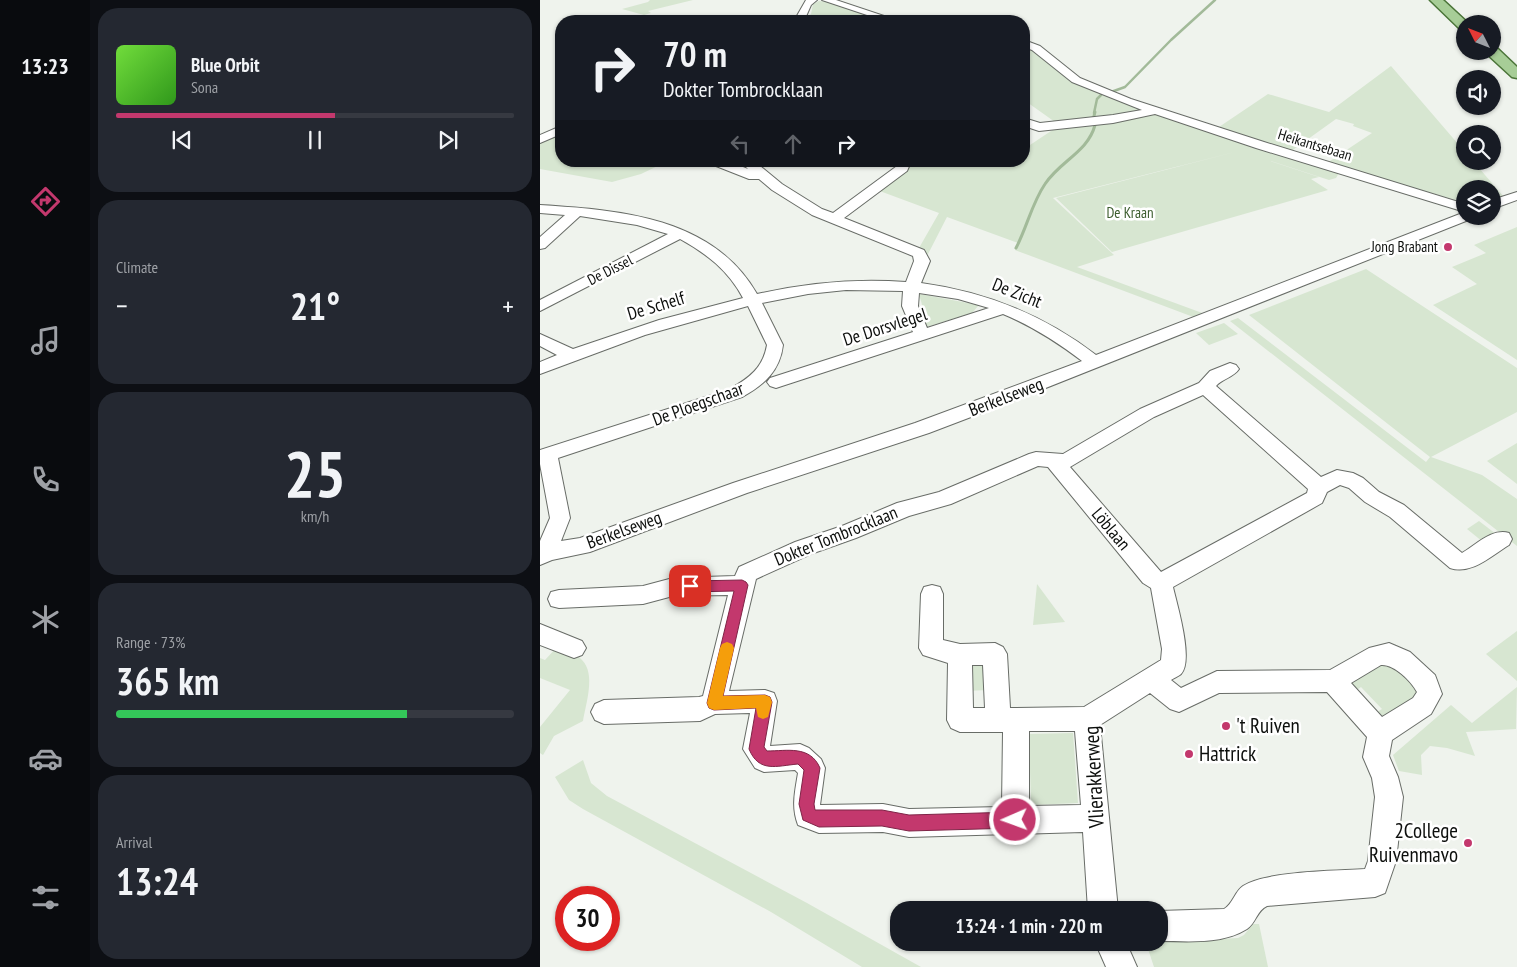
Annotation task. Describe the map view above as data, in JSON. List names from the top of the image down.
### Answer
{
  "streets": {
    "street": [
      "Heikantsebaan",
      "De Dissel",
      "De Zicht",
      "De Schelf",
      "De Dorsvlegel",
      "Berkelseweg",
      "De Ploegschaar",
      "Löblaan",
      "Dokter Tombrocklaan",
      "Vlierakkerweg"
    ]
  },
  "crossings": [
    ["De Dissel", "De Ploegschaar"],
    ["De Zicht", "De Schelf"],
    ["De Zicht", "De Dorsvlegel"],
    ["De Zicht", "Berkelseweg"],
    ["De Zicht", "De Ploegschaar"],
    ["De Schelf", "De Ploegschaar"],
    ["Berkelseweg", "De Ploegschaar"],
    ["Löblaan", "Dokter Tombrocklaan"],
    ["Löblaan", "Vlierakkerweg"]
  ],
  "parks": ["De Kraan"],
  "places": [
    "Jong Brabant",
    "'t Ruiven",
    "Hattrick",
    "2College Ruivenmavo"
  ],
  "north": "top left",
  "page": {
    "tabs": "13:23",
    "turn": ["70 m", "Dokter Tombrocklaan"],
    "song": ["Blue Orbit", "Sona"],
    "tile": [
      "Climate",
      ["25", "km/h"],
      ["Range · 73%", "365 km"],
      ["Arrival", "13:24"]
    ],
    "heat": ["−", "21°", "+"],
    "limit": "30",
    "trip": "13:24 · 1 min · 220 m"
  }
}
